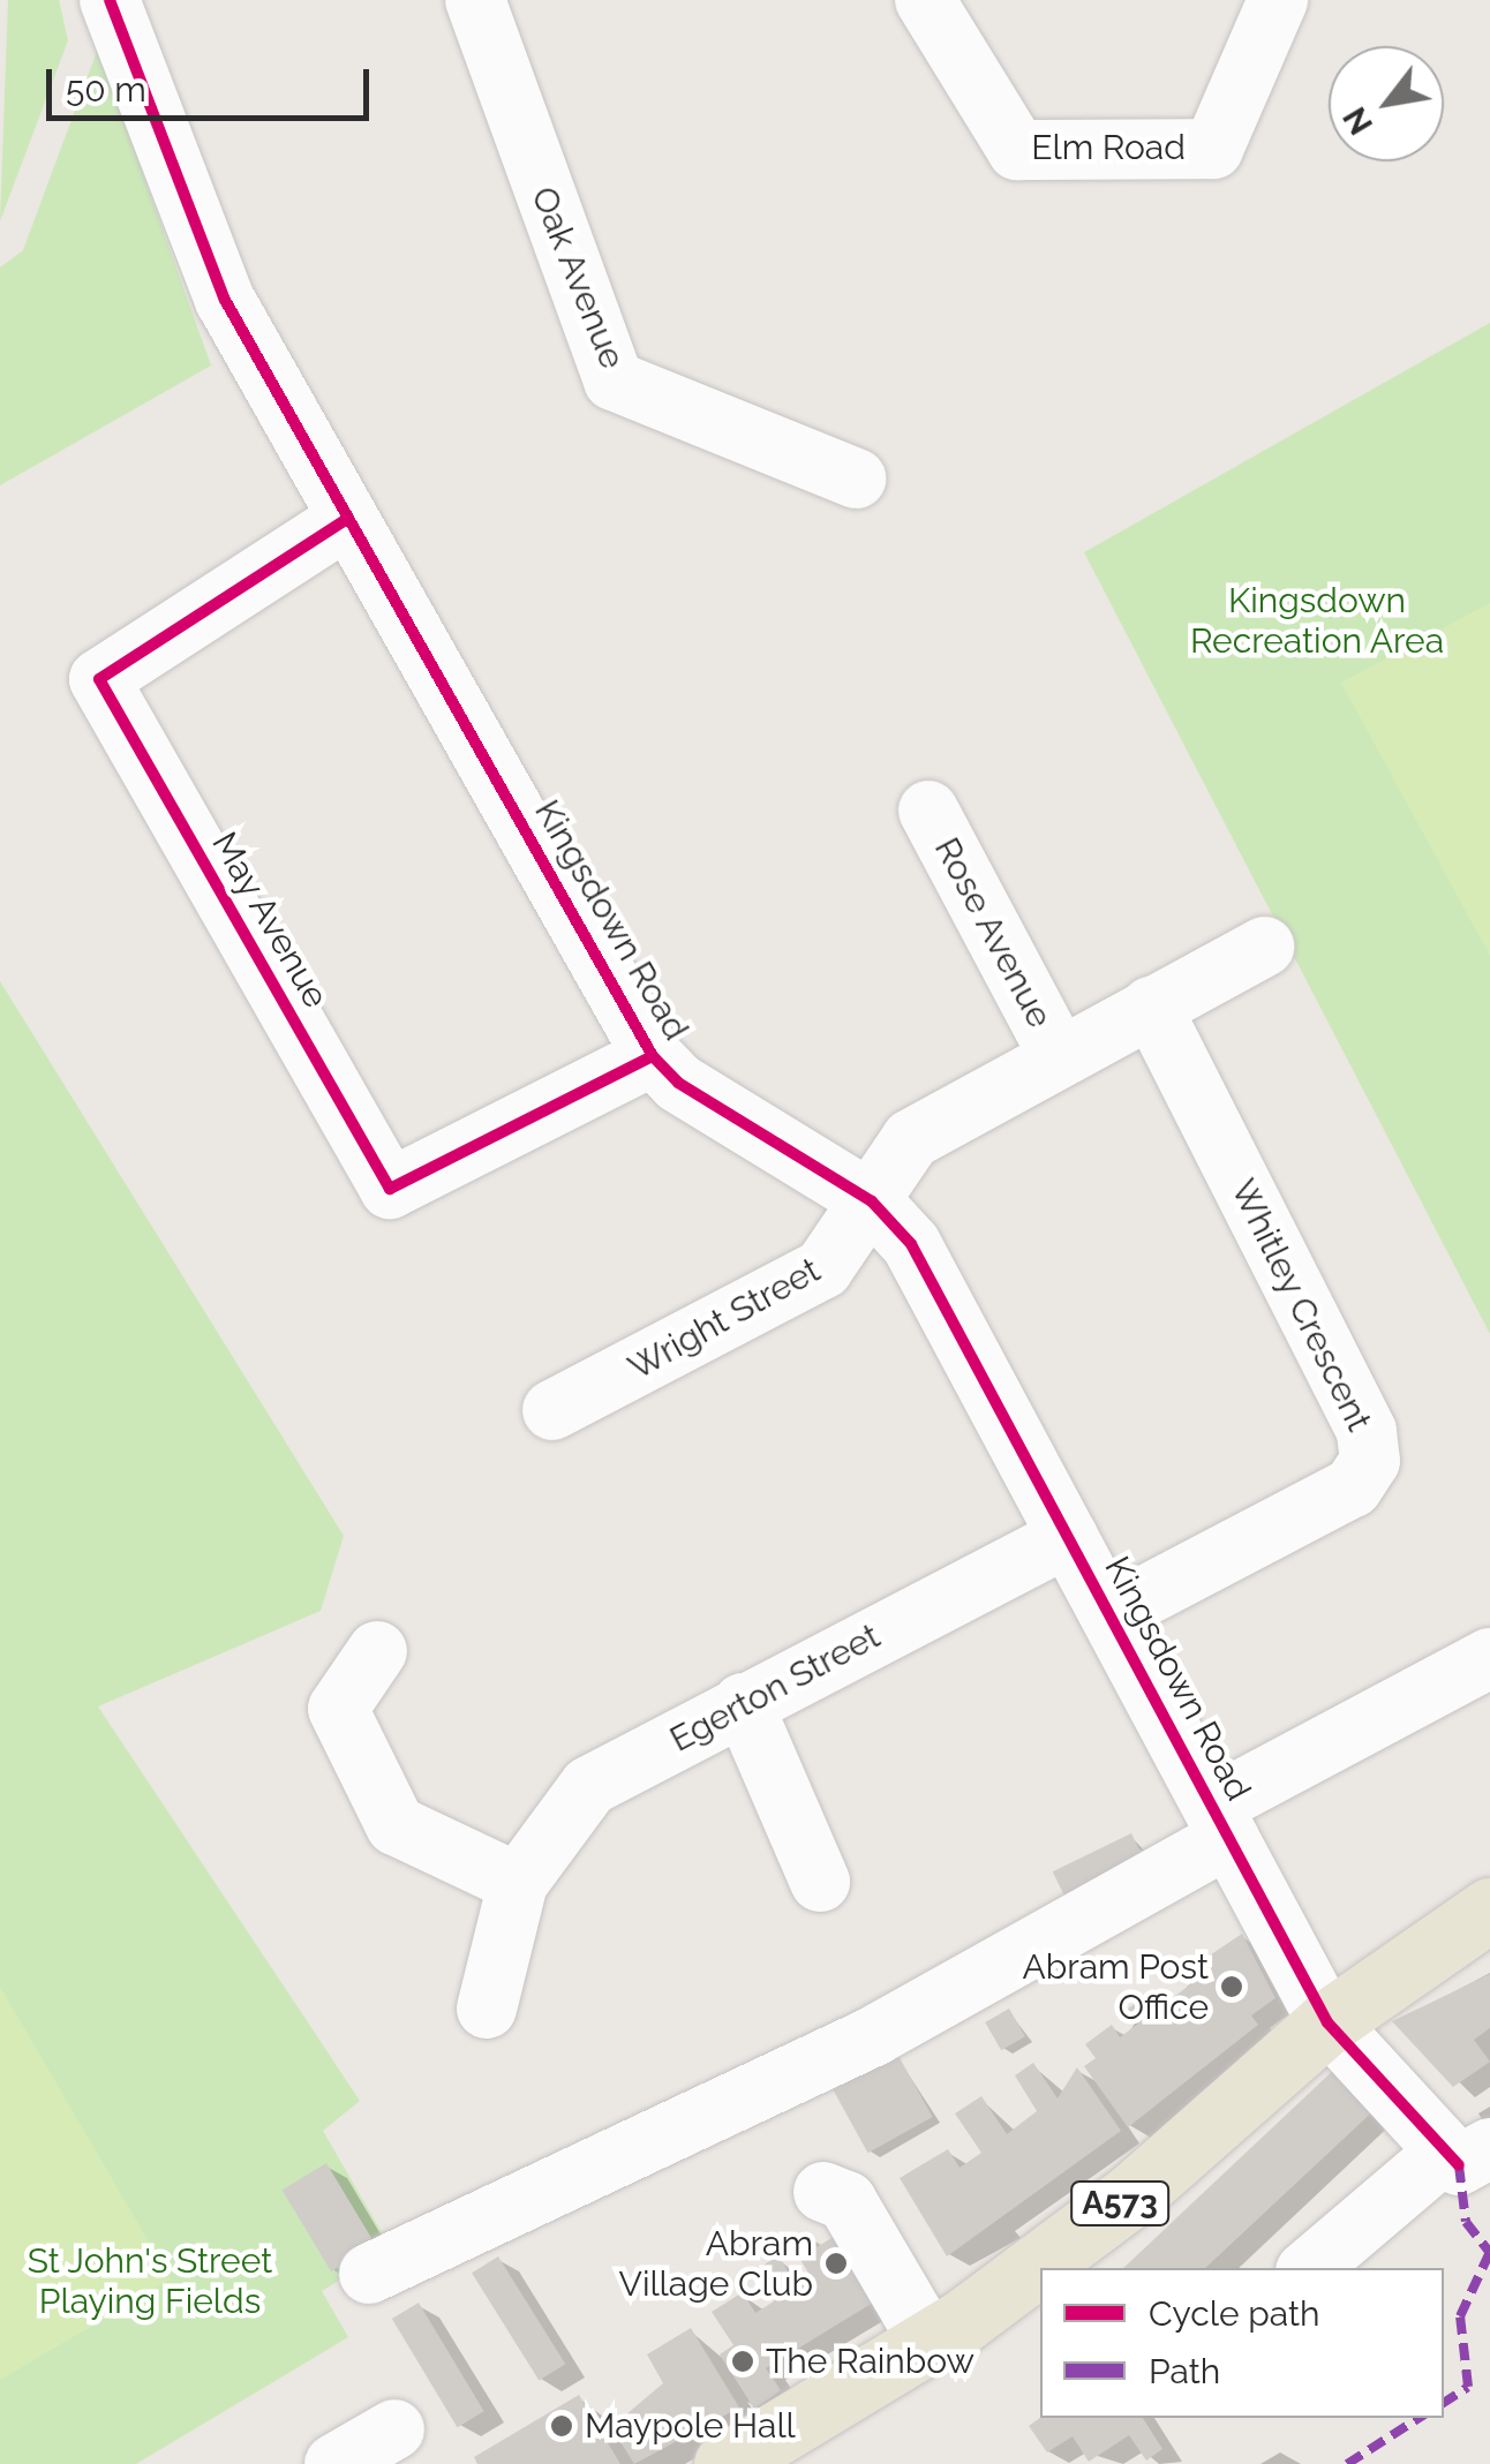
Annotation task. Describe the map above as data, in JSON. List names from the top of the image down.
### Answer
{
  "streets": {
    "main road": ["A573"],
    "street": [
      "Elm Road",
      "Oak Avenue",
      "May Avenue",
      "Kingsdown Road",
      "Rose Avenue",
      "Whitley Crescent",
      "Wright Street",
      "Egerton Street"
    ]
  },
  "crossings": [
    ["May Avenue", "Kingsdown Road"],
    ["Kingsdown Road", "Whitley Crescent"],
    ["Kingsdown Road", "Wright Street"],
    ["Kingsdown Road", "Egerton Street"],
    ["Kingsdown Road", "A573"]
  ],
  "parks": ["Kingsdown Recreation Area", "St John's Street Playing Fields"],
  "places": [
    "Abram Post Office",
    "Abram Village Club",
    "The Rainbow",
    "Maypole Hall"
  ],
  "legend": ["Cycle path", "Path"],
  "scale_bar": "50 m",
  "north": "bottom left"
}
